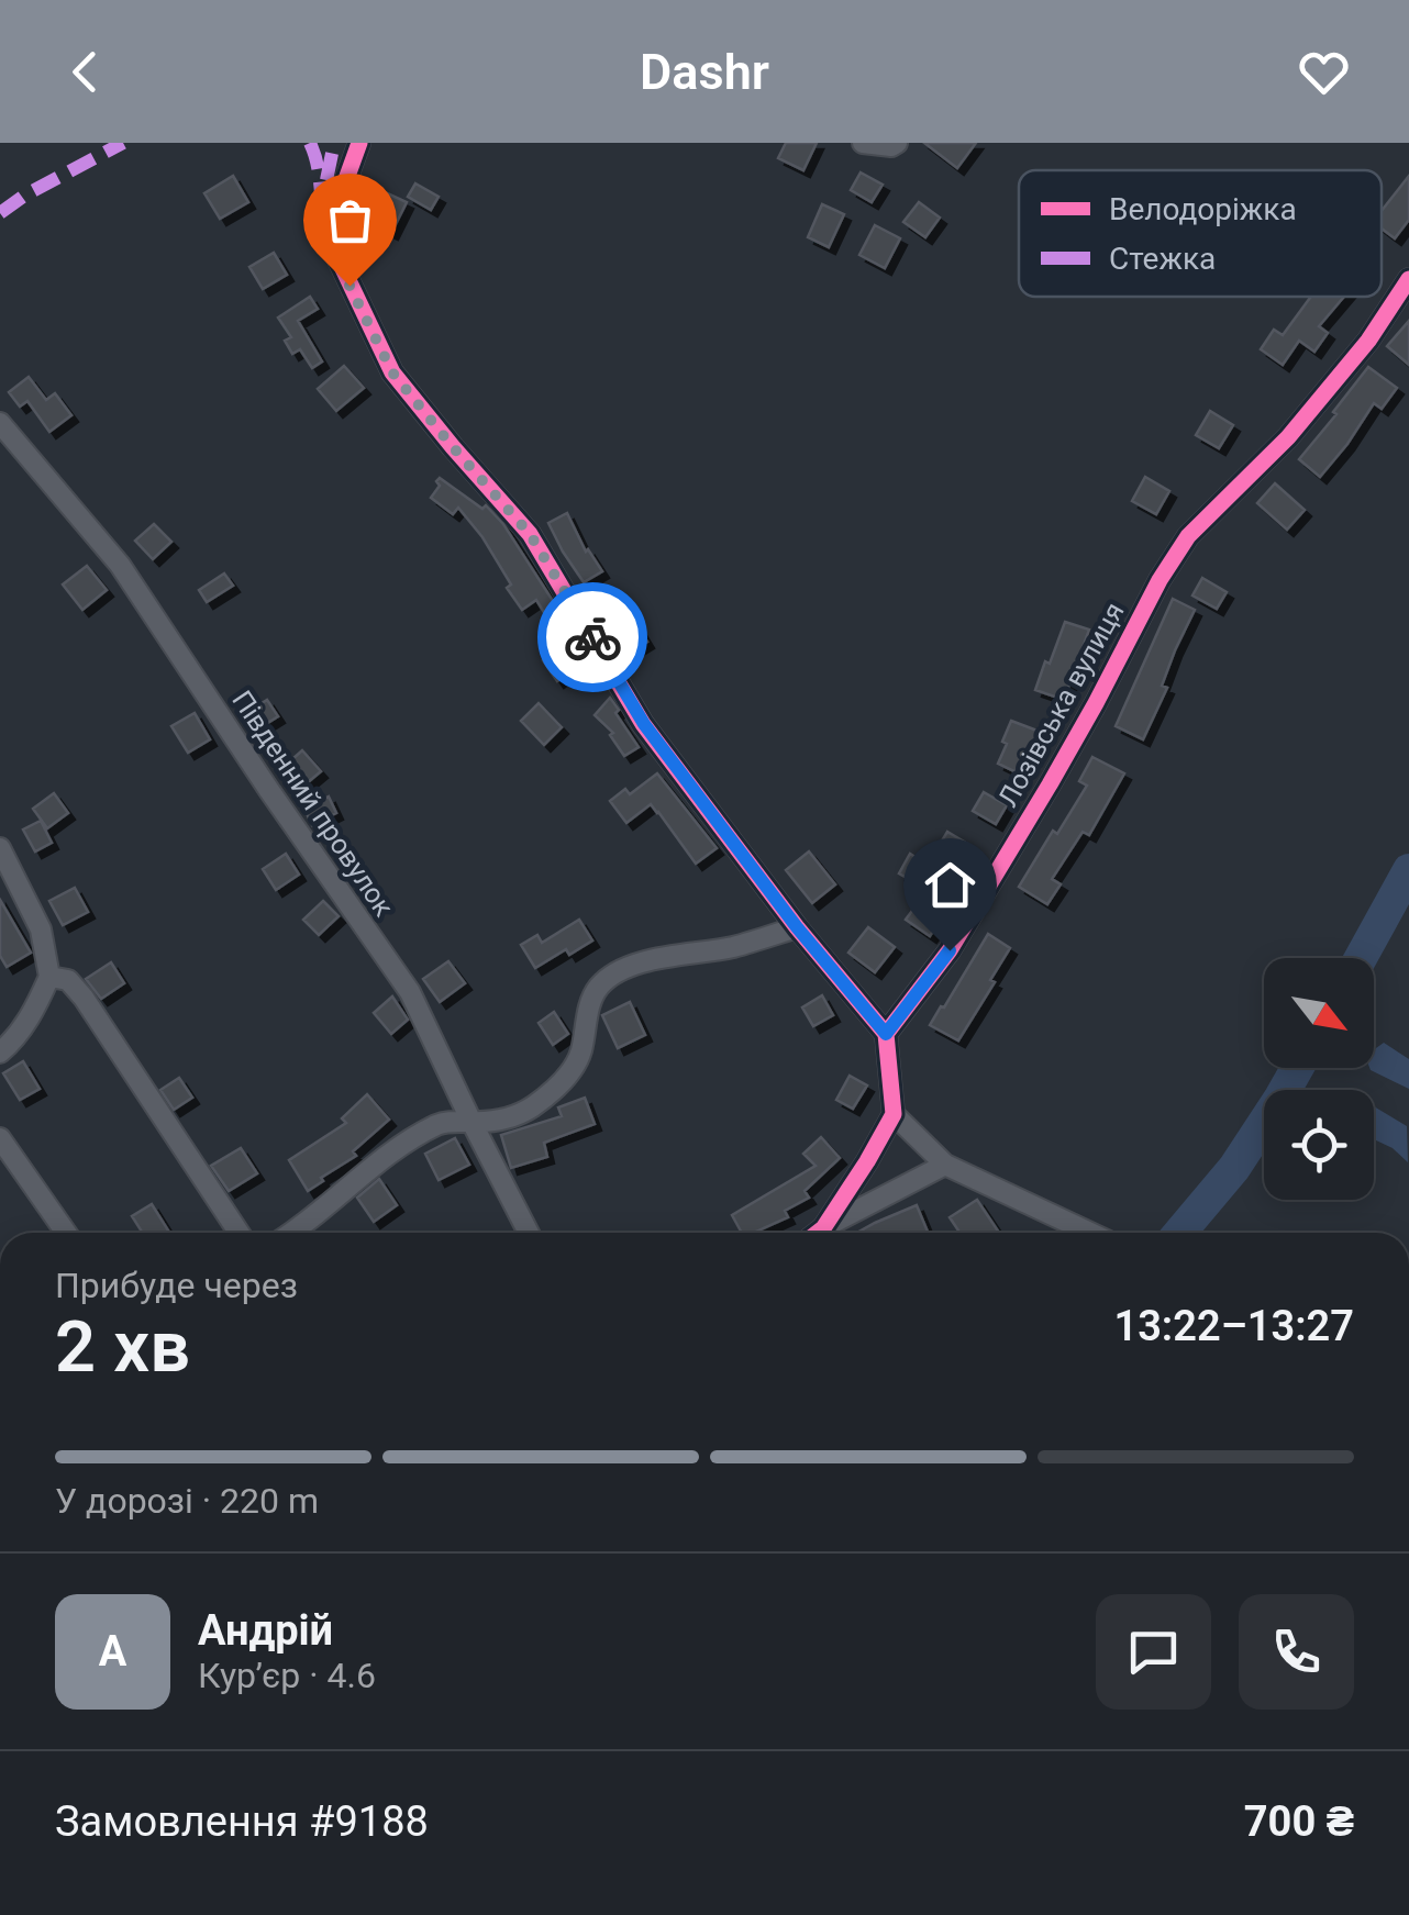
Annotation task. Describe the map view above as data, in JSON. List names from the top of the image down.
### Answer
{
  "streets": {
    "street": ["Лозівська вулиця", "Південний провулок"]
  },
  "legend": ["Велодоріжка", "Стежка"],
  "north": "bottom right",
  "page": {
    "header": "Dashr",
    "heading": ["2 хв", "Прибуде через", "13:22–13:27"],
    "panel": [
      "Андрій",
      "Кур’єр · 4.6",
      "Замовлення #9188",
      "700 ₴"
    ],
    "bar": "У дорозі · 220 m",
    "round": "А"
  }
}
